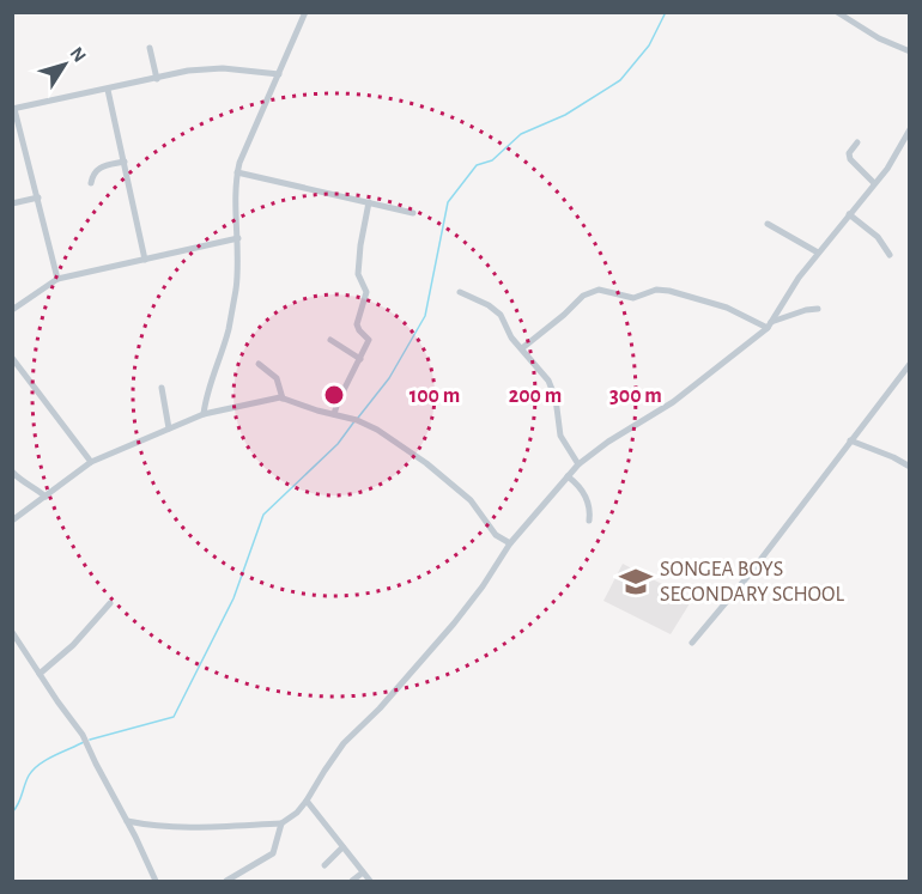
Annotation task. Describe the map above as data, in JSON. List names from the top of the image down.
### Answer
{
  "places": {
    "school or university": ["SONGEA BOYS SECONDARY SCHOOL"]
  },
  "north": "top right",
  "rings": ["100 m", "200 m", "300 m"]
}
